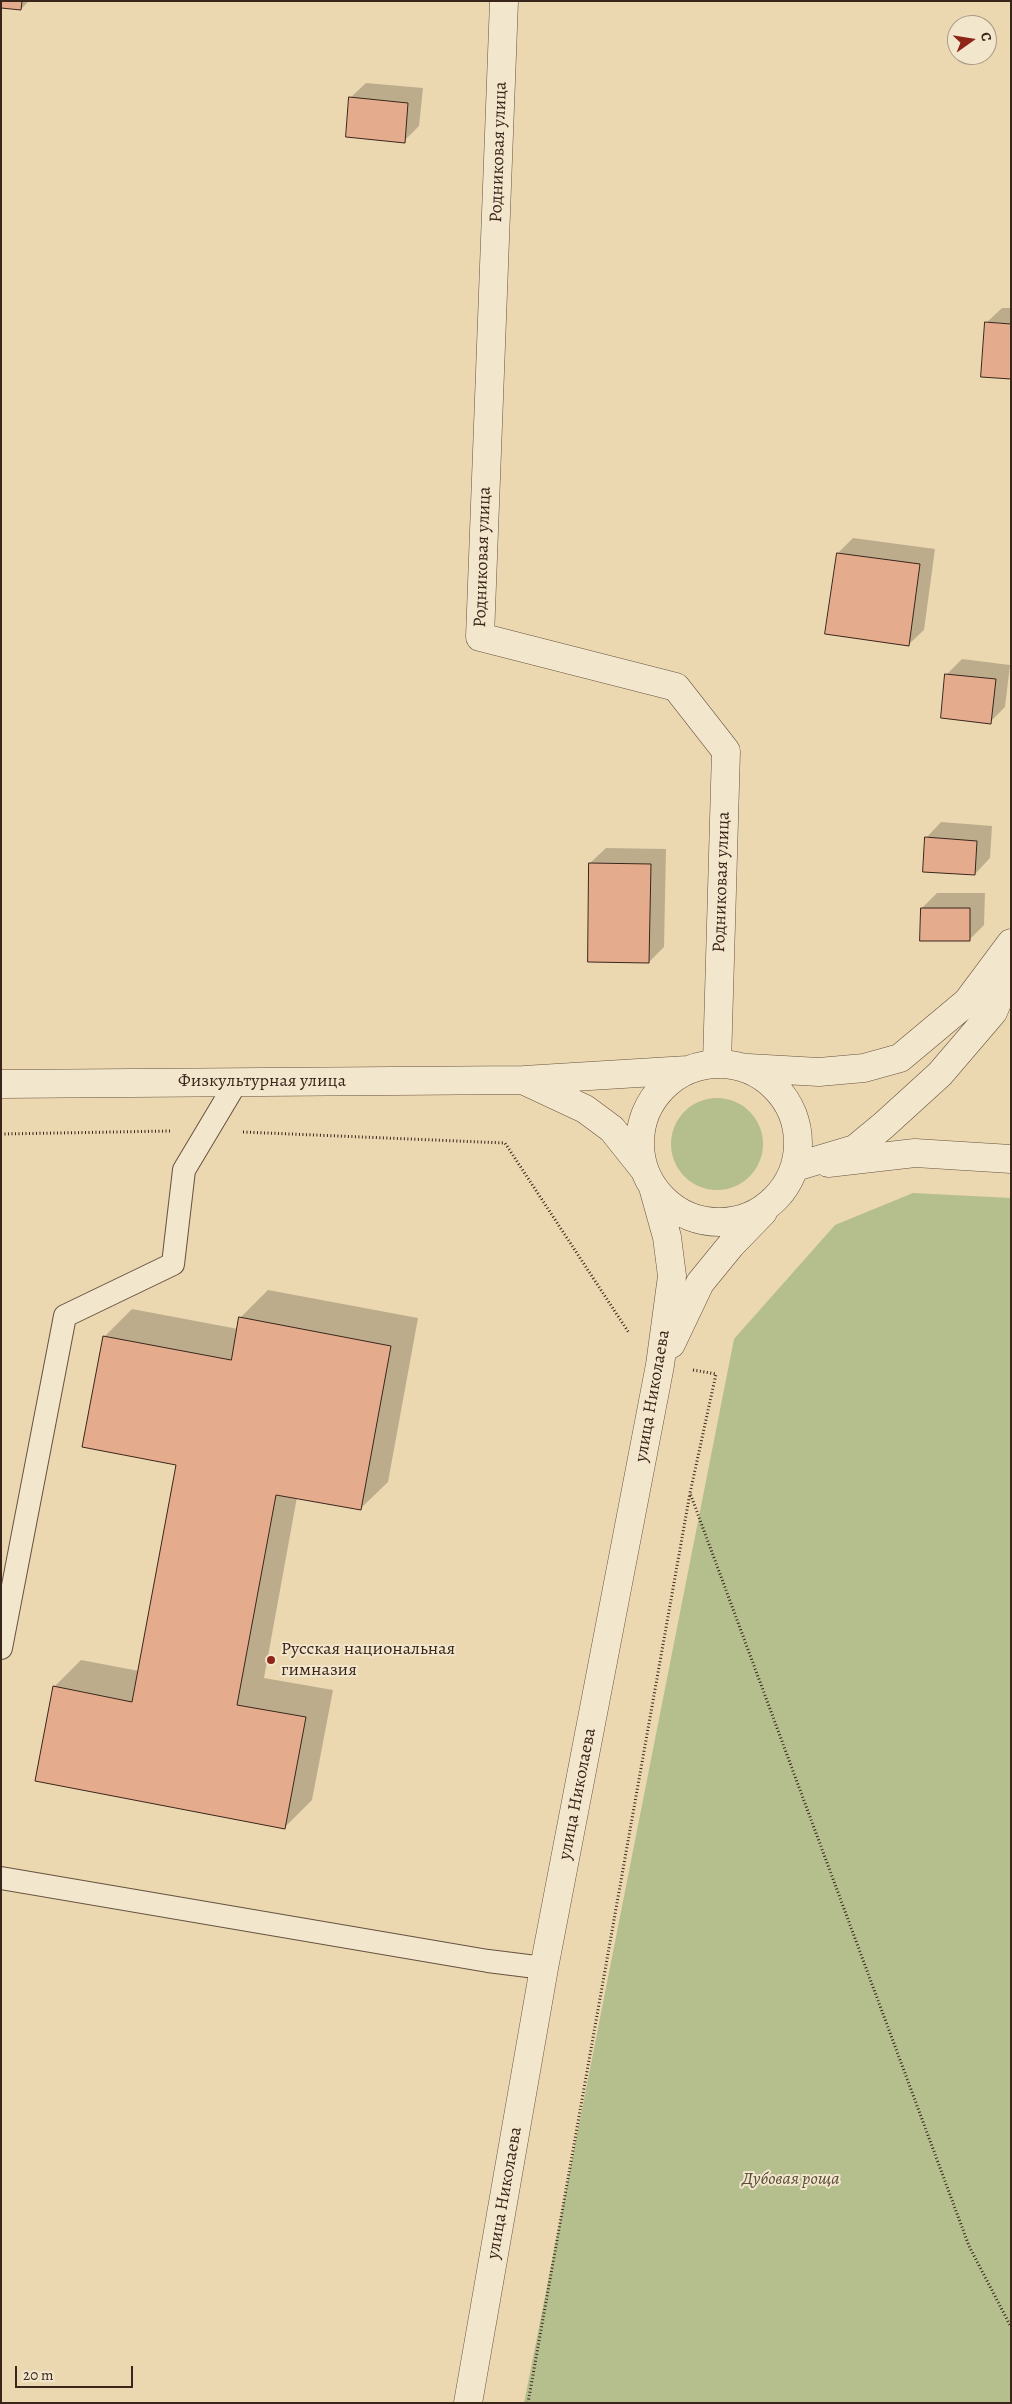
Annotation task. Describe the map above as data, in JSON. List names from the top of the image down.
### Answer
{
  "streets": {
    "street": ["Родниковая улица", "Физкультурная улица", "улица Николаева"]
  },
  "crossings": [
    ["Родниковая улица", "Физкультурная улица"],
    ["Родниковая улица", "улица Николаева"],
    ["Физкультурная улица", "улица Николаева"]
  ],
  "parks": ["Дубовая роща"],
  "places": ["Русская национальная гимназия"],
  "scale_bar": "20 m",
  "north": "right"
}
